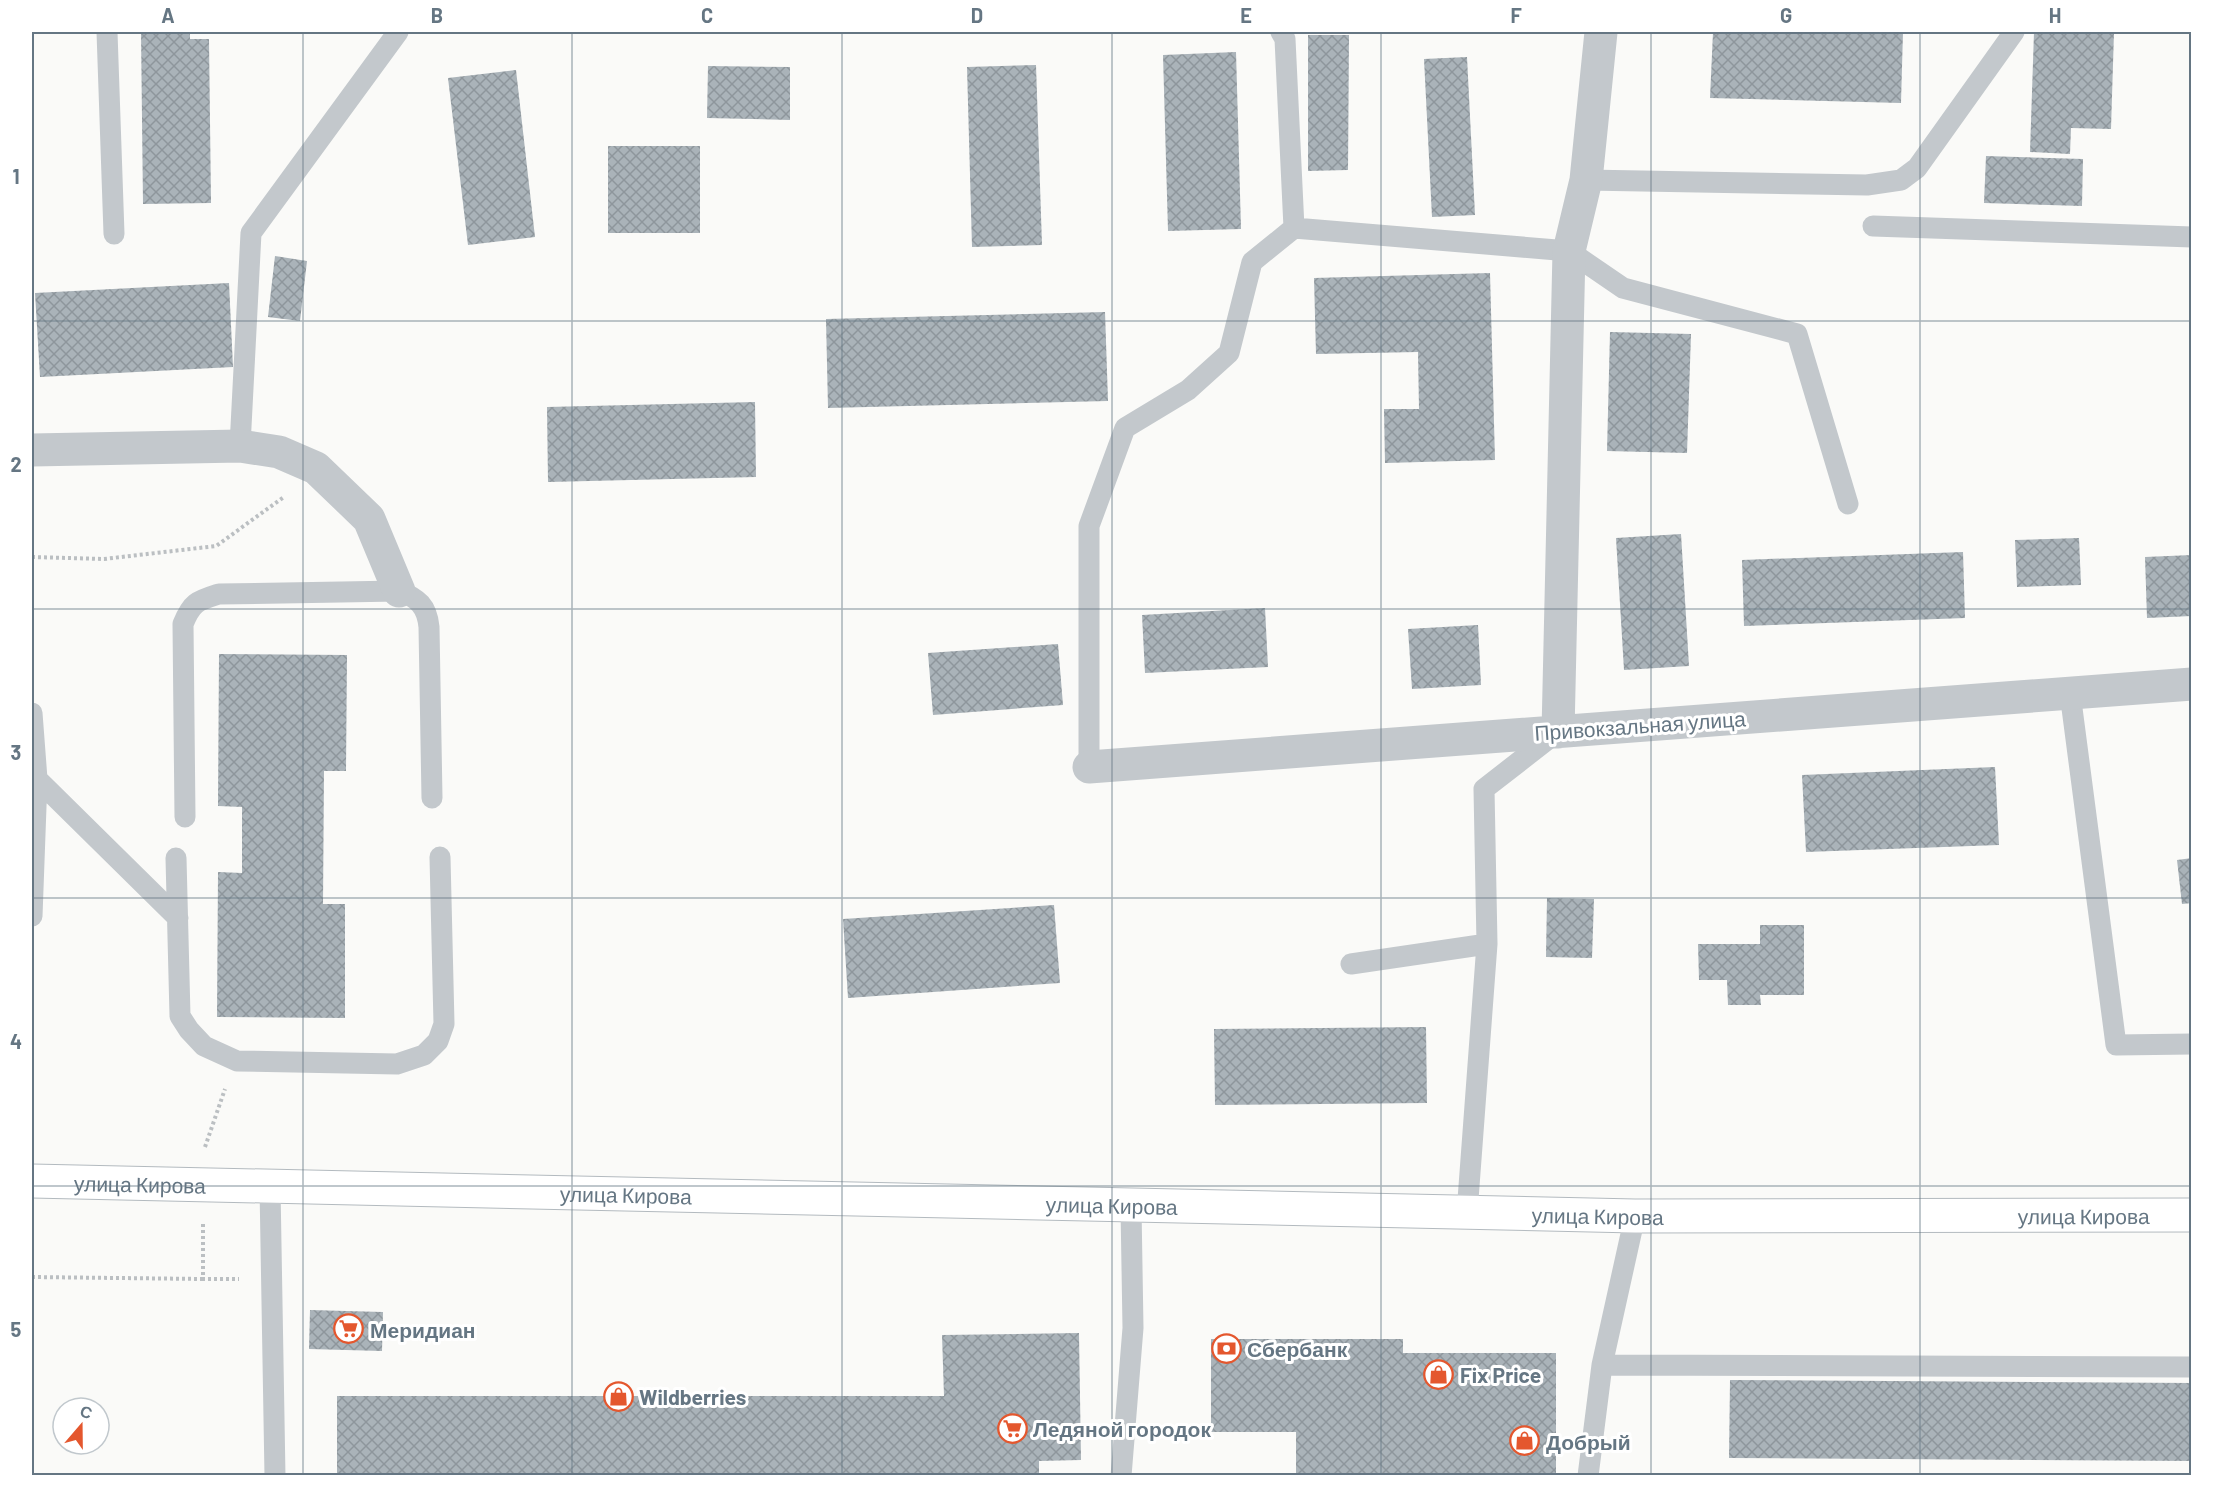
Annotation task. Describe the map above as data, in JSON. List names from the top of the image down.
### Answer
{
  "streets": {
    "main road": ["улица Кирова"],
    "street": ["Привокзальная улица"]
  },
  "places": {
    "supermarket": ["Меридиан", "Ледяной городок"],
    "bank": ["Сбербанк"],
    "shop": ["Fix Price", "Wildberries", "Добрый"]
  },
  "north": "top",
  "grid": {
    "columns": [
      "A",
      "B",
      "C",
      "D",
      "E",
      "F",
      "G",
      "H"
    ],
    "rows": [
      "1",
      "2",
      "3",
      "4",
      "5"
    ]
  }
}
